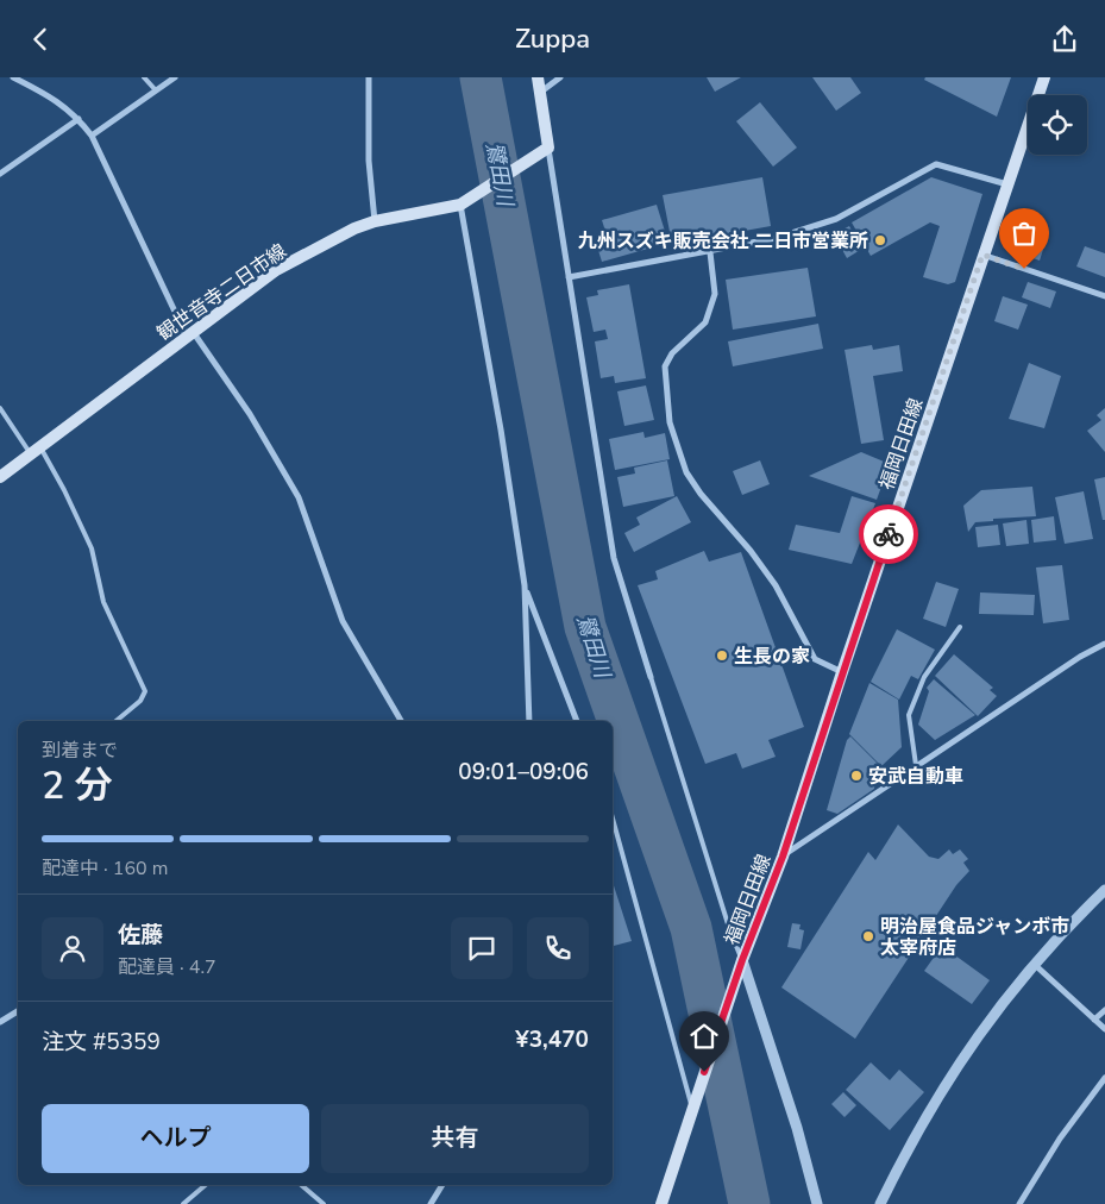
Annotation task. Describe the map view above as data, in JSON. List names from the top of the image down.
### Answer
{
  "streets": {
    "main road": ["観世音寺二日市線", "福岡日田線"]
  },
  "water": ["鷺田川"],
  "places": [
    "九州スズキ販売会社 二日市営業所",
    "生長の家",
    "安武自動車",
    "明治屋食品ジャンボ市 太宰府店"
  ],
  "page": {
    "header": "Zuppa",
    "heading": ["2 分", "到着まで", "09:01–09:06"],
    "panel": [
      "佐藤",
      "配達員 · 4.7",
      "注文 #5359",
      "¥3,470"
    ],
    "bar": "配達中 · 160 m",
    "buttons": ["ヘルプ", "共有"]
  }
}
